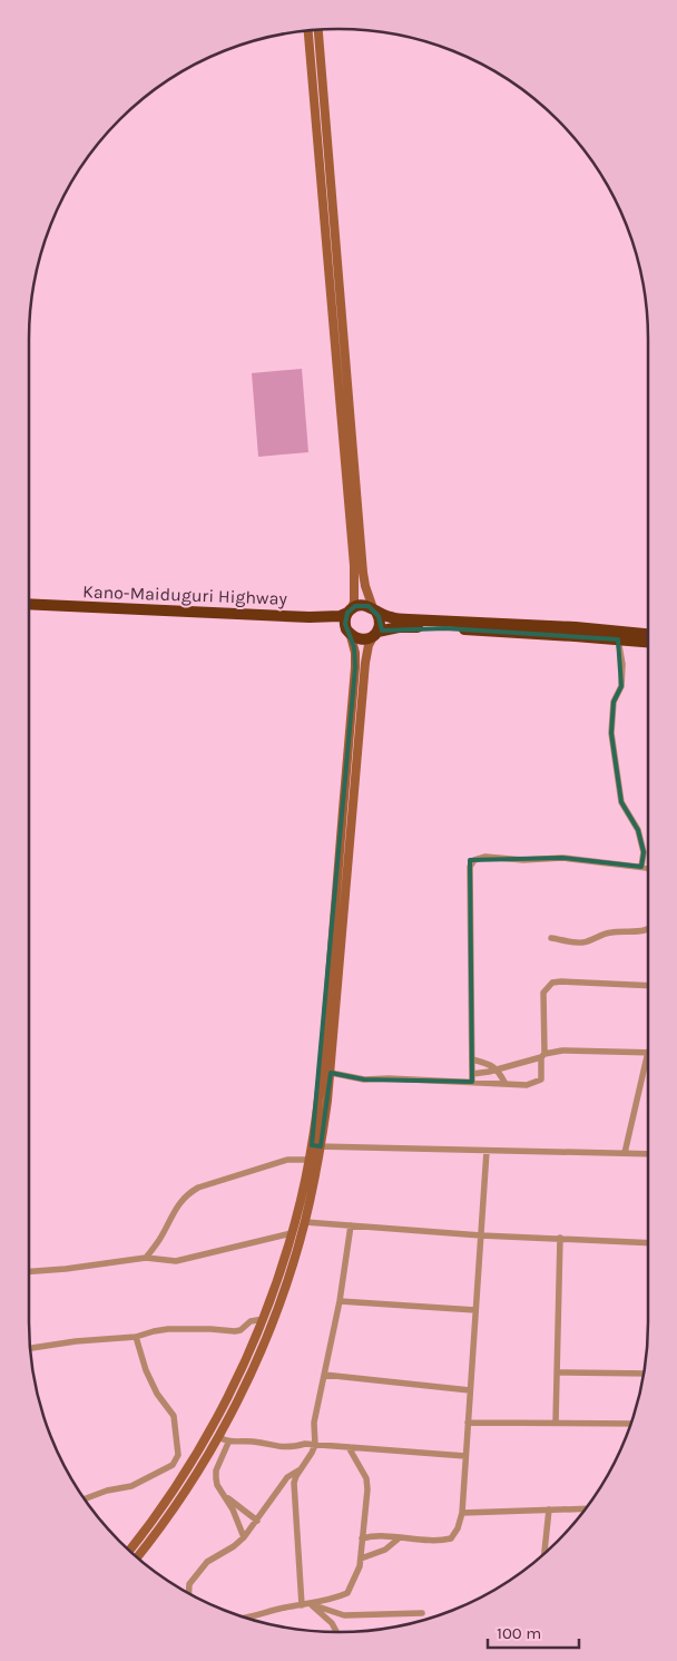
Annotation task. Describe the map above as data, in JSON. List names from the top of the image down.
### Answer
{
  "streets": {
    "highway": ["Kano-Maiduguri Highway"]
  },
  "scale_bar": "100 m"
}
